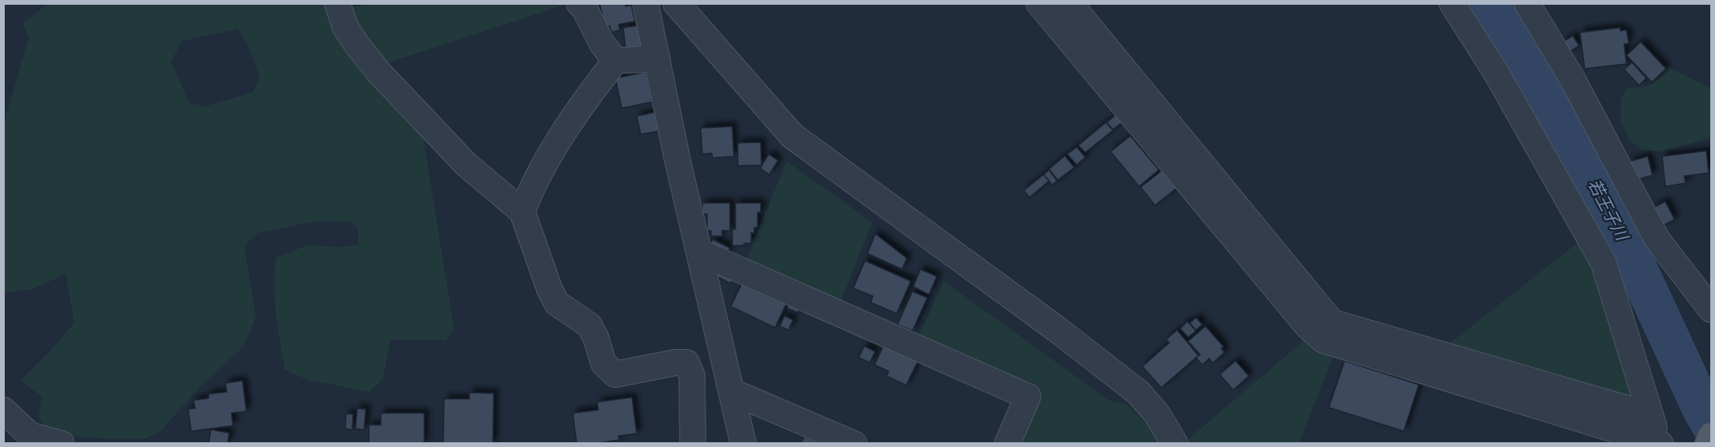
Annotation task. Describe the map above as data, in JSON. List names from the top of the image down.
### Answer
{
  "water": ["若王子川"]
}
